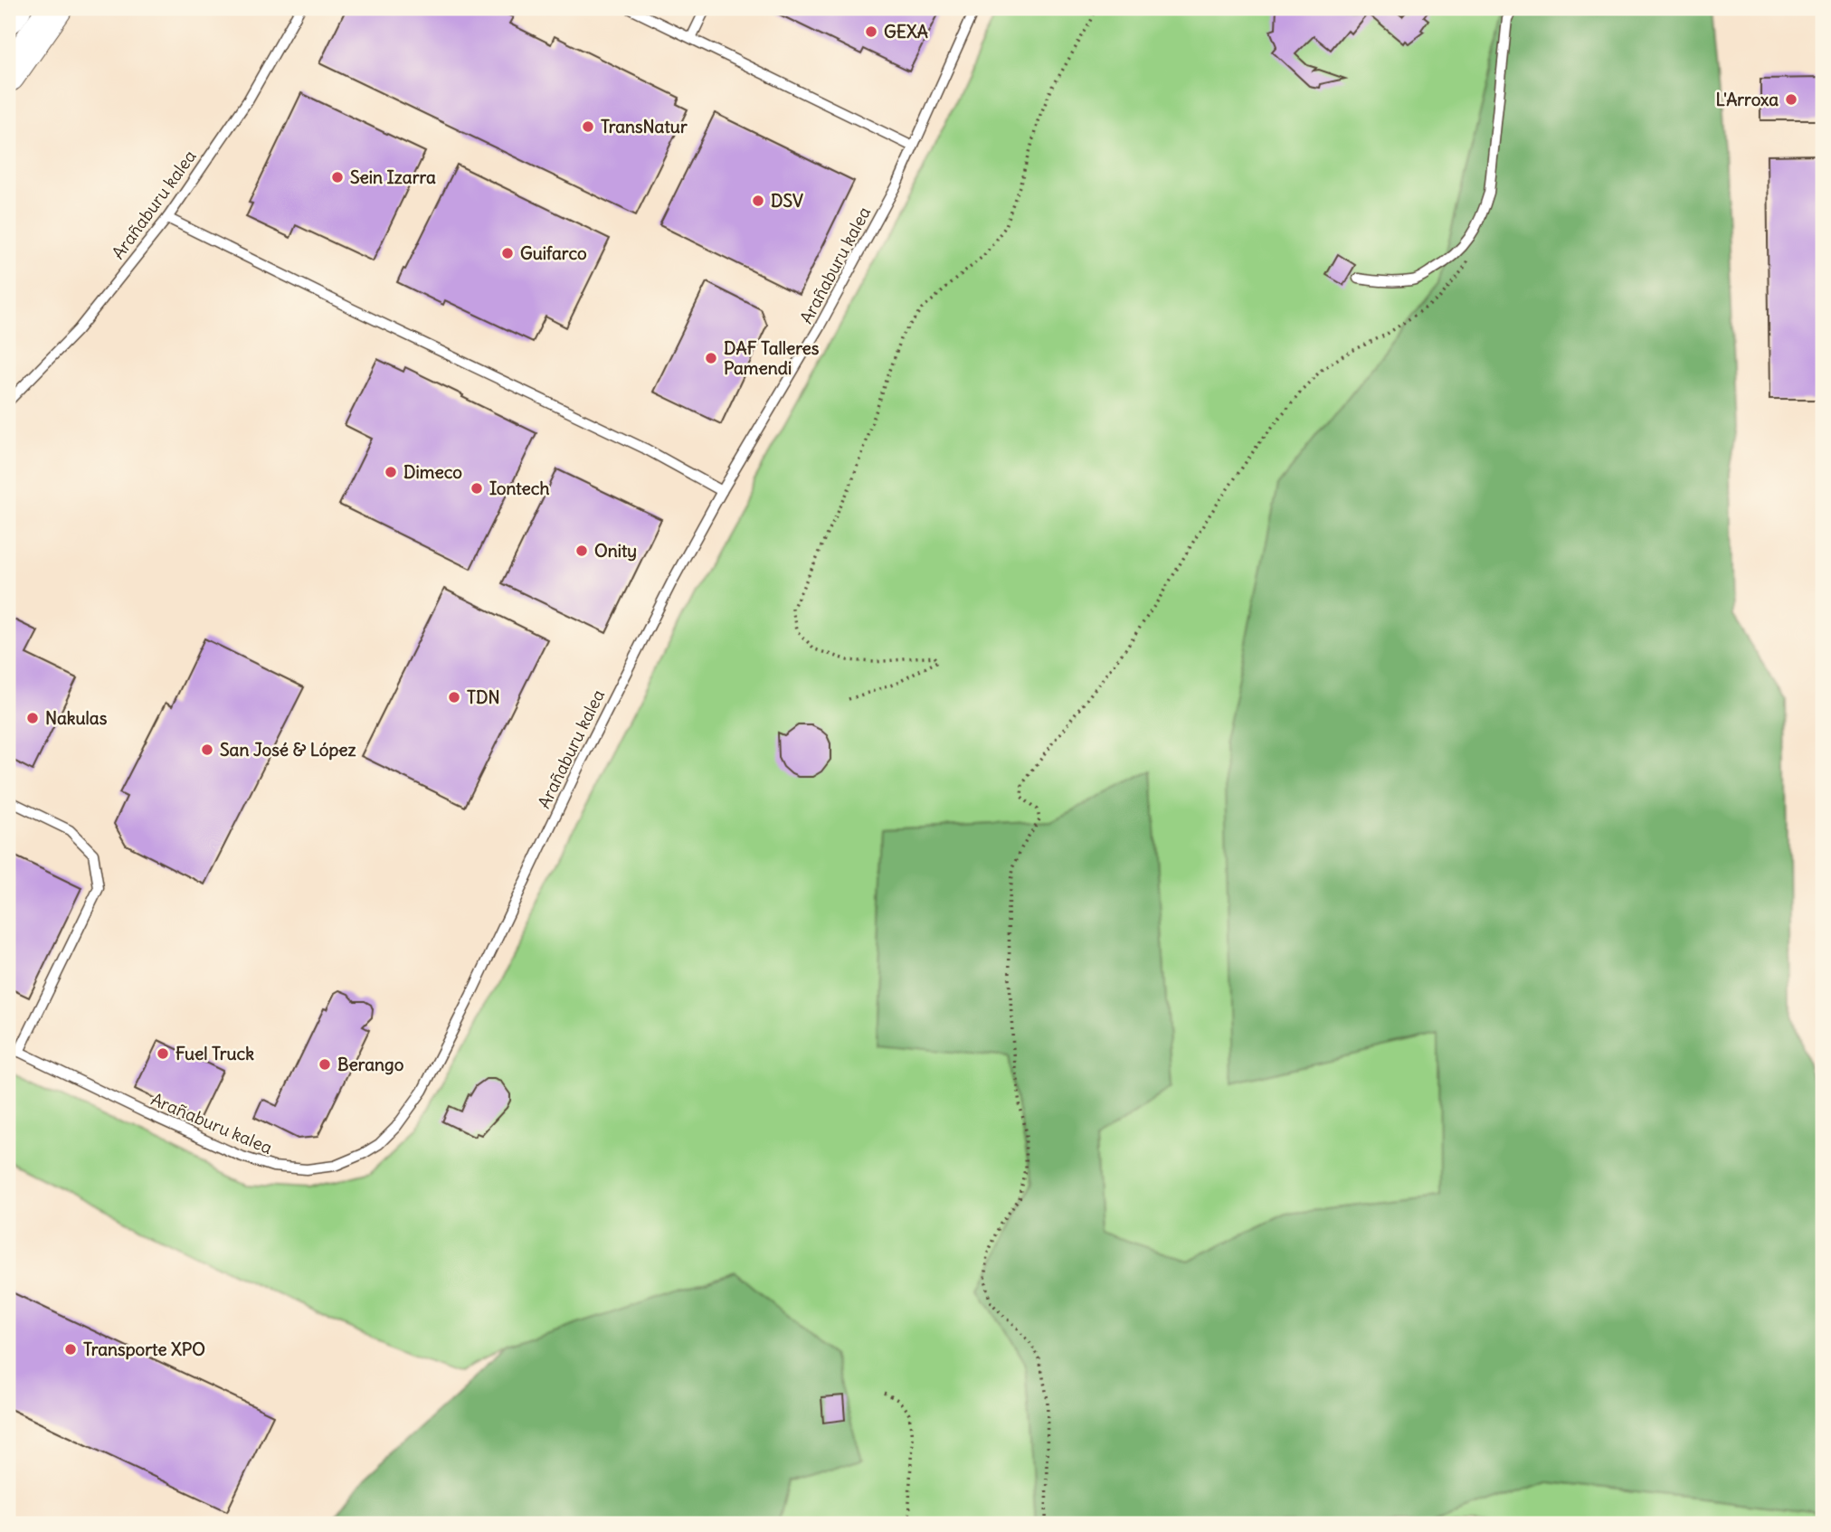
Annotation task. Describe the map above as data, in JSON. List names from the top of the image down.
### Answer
{
  "streets": {
    "lane": ["Arañaburu kalea"]
  },
  "places": [
    "GEXA",
    "L'Arroxa",
    "TransNatur",
    "Sein Izarra",
    "DSV",
    "Guifarco",
    "DAF Talleres Pamendi",
    "Dimeco",
    "Iontech",
    "Onity",
    "TDN",
    "Nakulas",
    "San José & López",
    "Fuel Truck",
    "Berango",
    "Transporte XPO"
  ]
}
